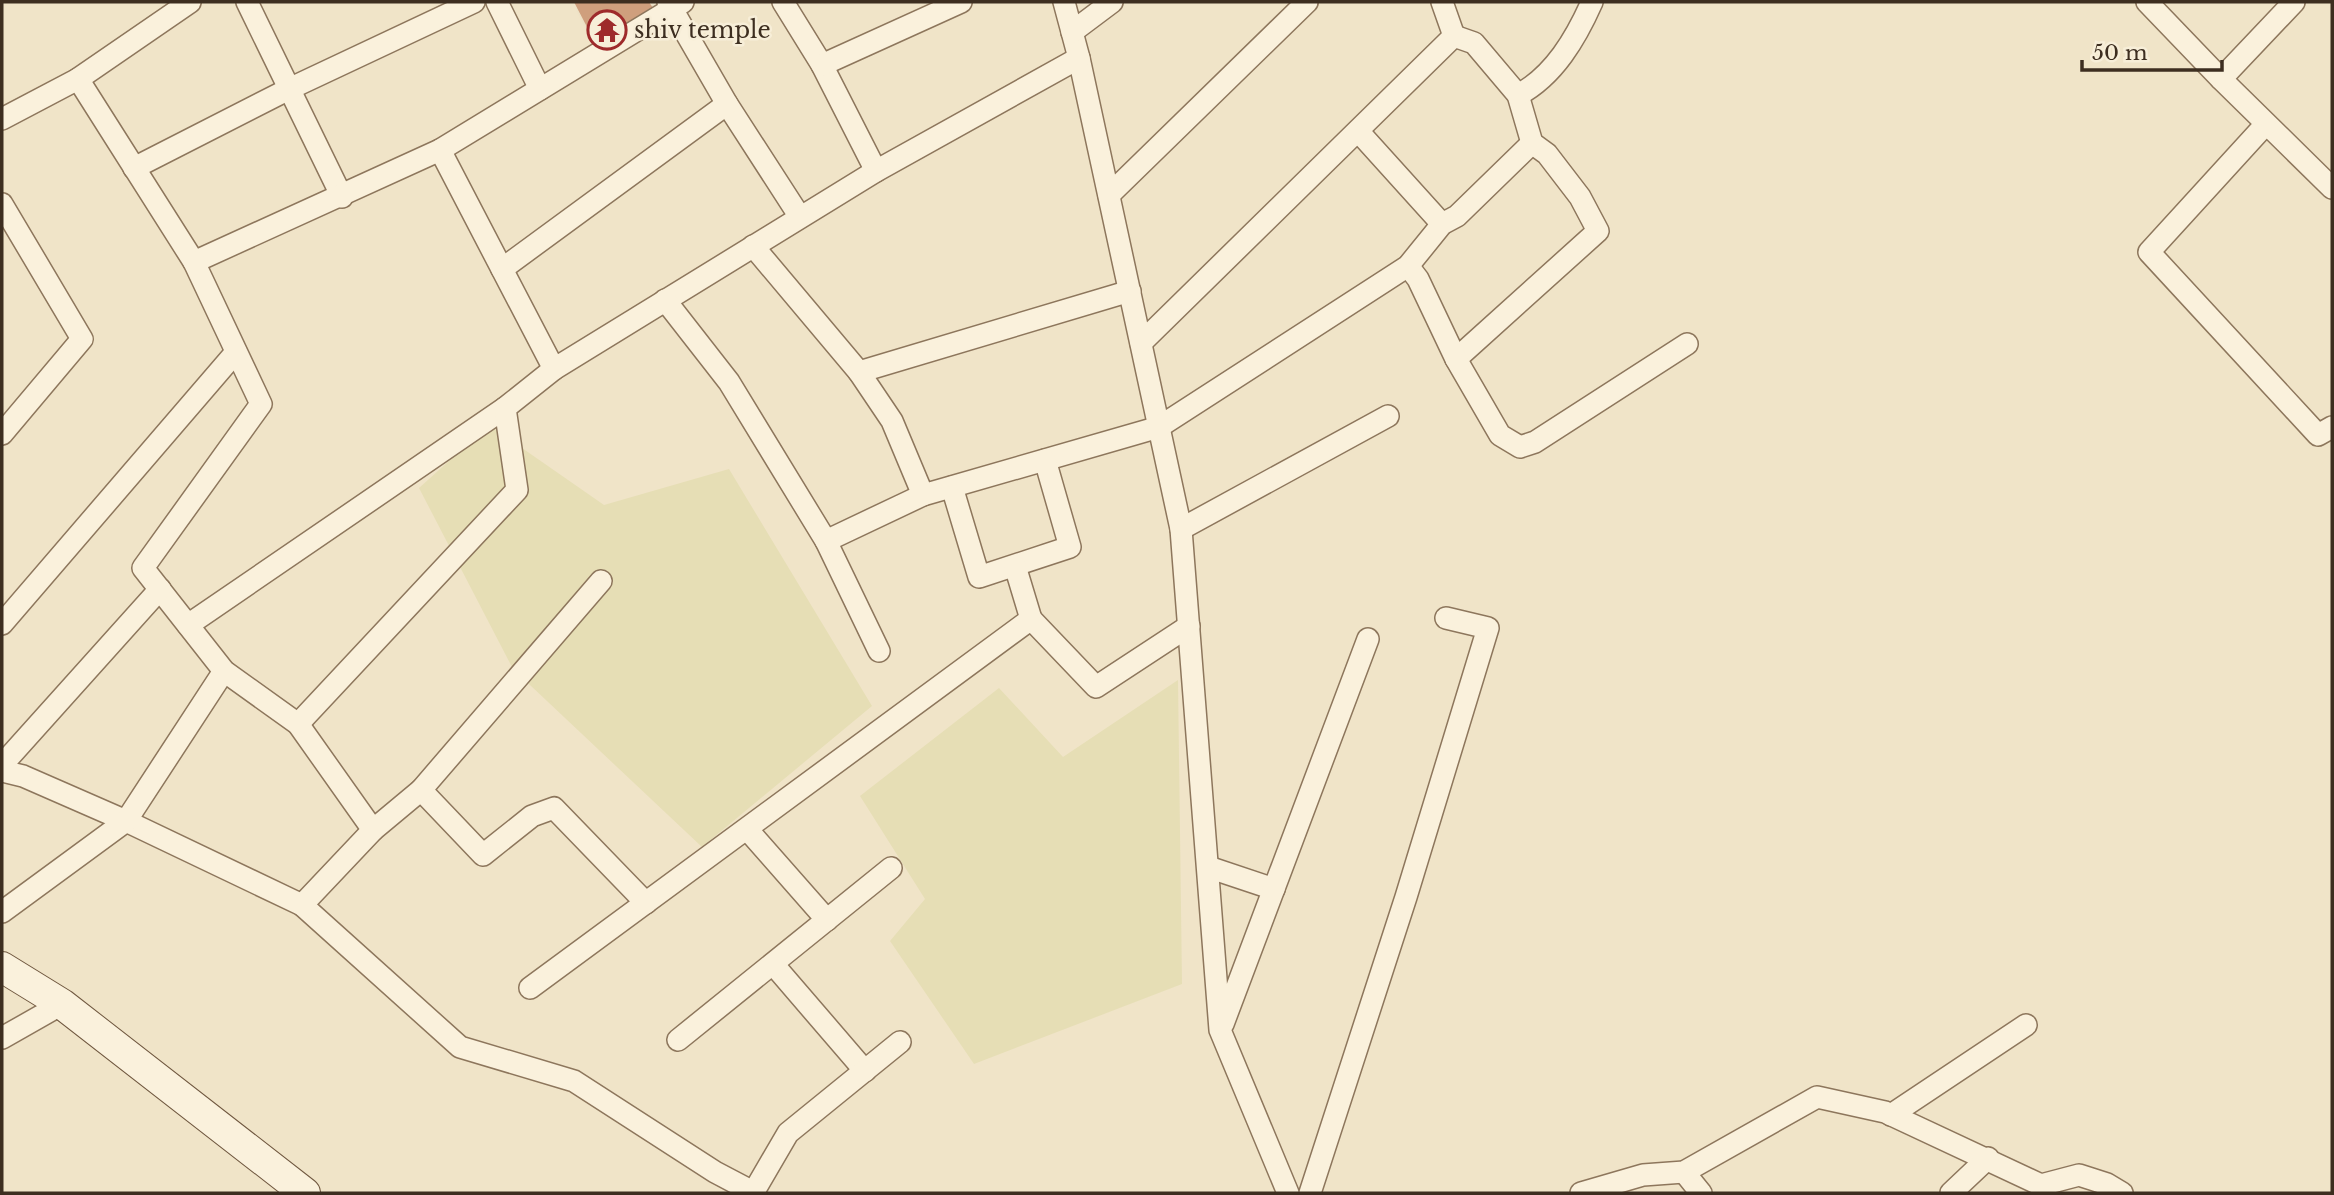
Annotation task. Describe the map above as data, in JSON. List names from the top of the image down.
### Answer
{
  "places": {
    "temple": ["shiv temple"]
  },
  "scale_bar": "50 m"
}
